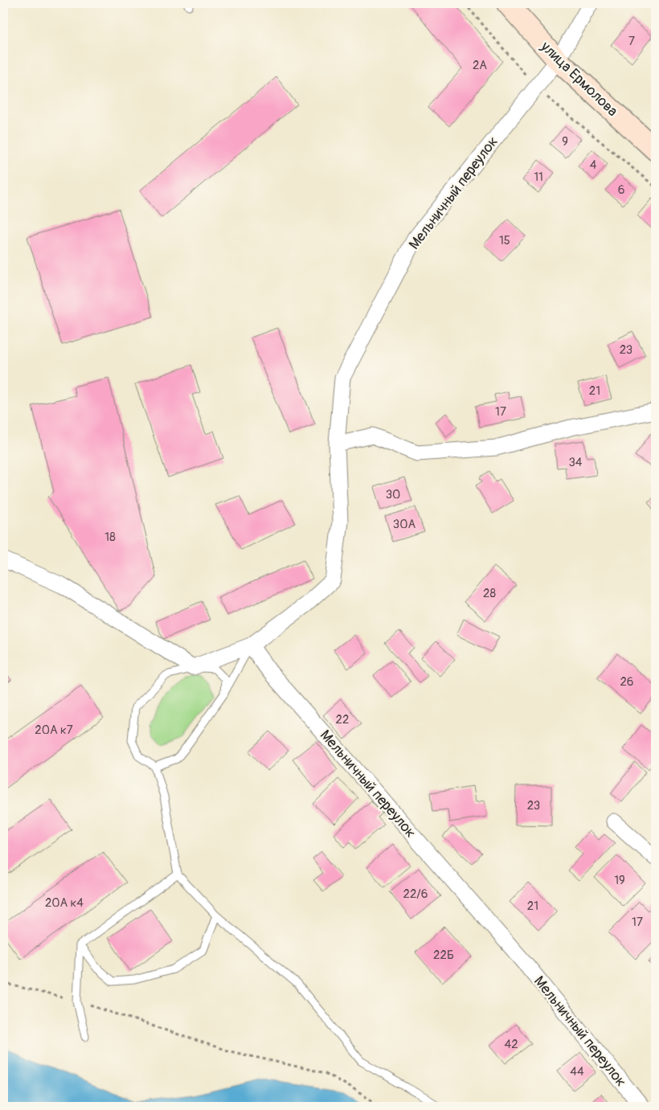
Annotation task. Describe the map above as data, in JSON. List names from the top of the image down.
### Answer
{
  "streets": {
    "street": ["улица Ермолова", "Мельничный переулок"]
  },
  "crossings": [
    ["улица Ермолова", "Мельничный переулок"]
  ],
  "house_numbers": [
    "7",
    "2А",
    "9",
    "4",
    "11",
    "6",
    "15",
    "23",
    "21",
    "17",
    "34",
    "30",
    "30А",
    "18",
    "28",
    "26",
    "22",
    "20А к7",
    "23",
    "19",
    "22/6",
    "20А к4",
    "21",
    "17",
    "22Б",
    "42",
    "44"
  ]
}
